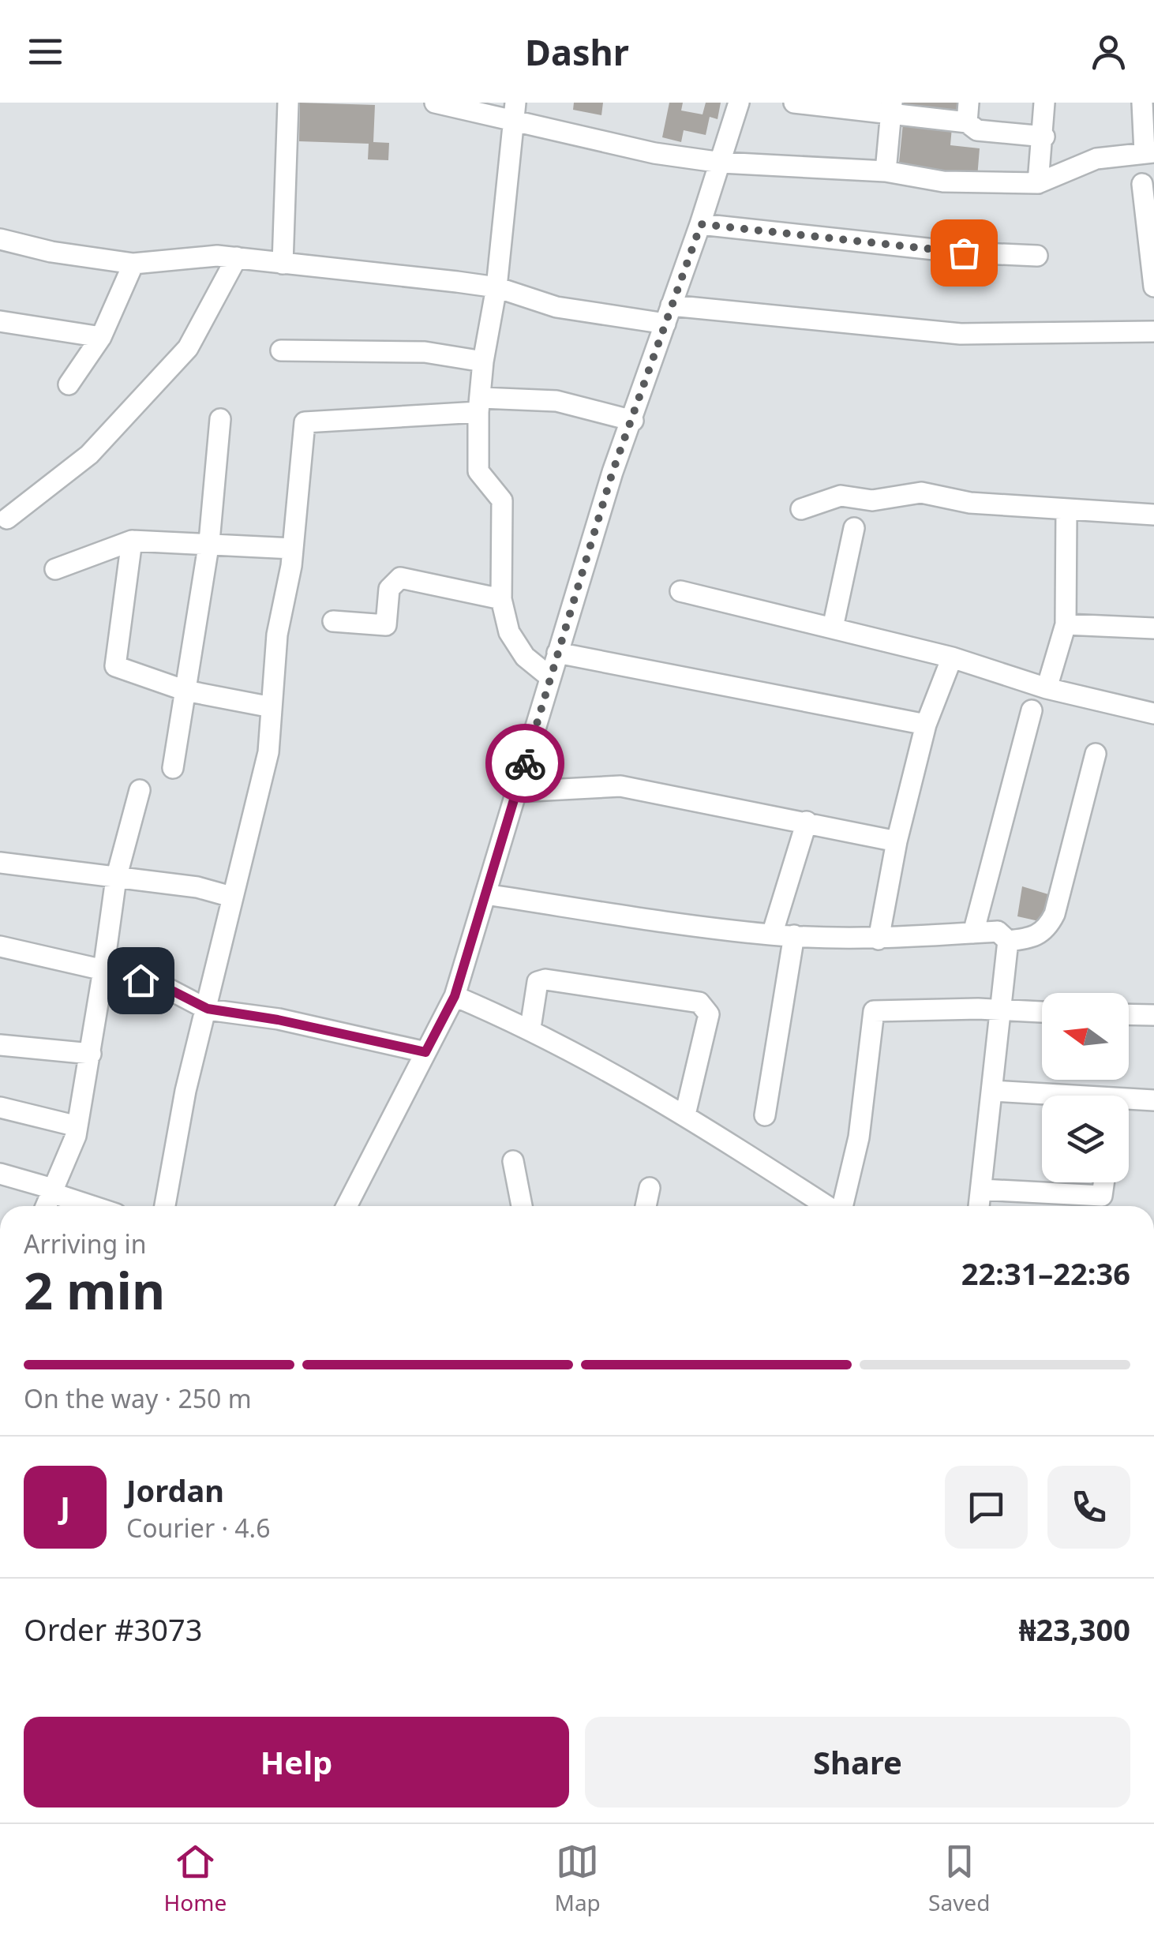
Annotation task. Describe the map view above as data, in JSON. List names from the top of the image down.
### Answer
{
  "north": "left",
  "page": {
    "header": "Dashr",
    "heading": ["2 min", "Arriving in", "22:31–22:36"],
    "panel": [
      "Jordan",
      "Courier · 4.6",
      "Order #3073",
      "₦23,300"
    ],
    "bar": "On the way · 250 m",
    "round": "J",
    "buttons": ["Help", "Share"],
    "tabs": ["Home", "Map", "Saved"]
  }
}
